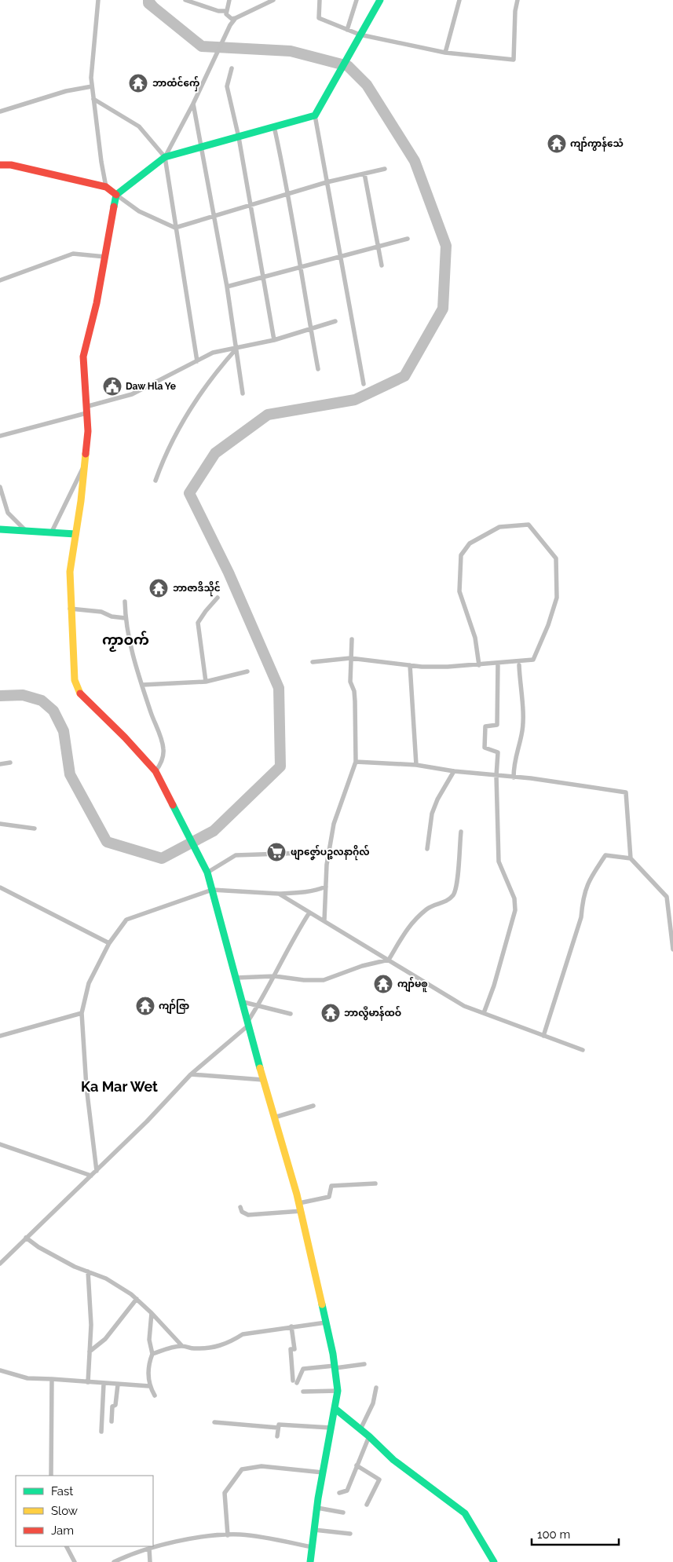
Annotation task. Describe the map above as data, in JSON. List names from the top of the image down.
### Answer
{
  "districts": ["ကၟာဝက်", "Ka Mar Wet"],
  "places": {
    "temple": [
      "ဘာထံင်ကှ်ေ",
      "ကျာ်ကွာန်သေံ",
      "ဘာဇာဒိသိုင်",
      "ကျာ်မၜူ",
      "ကျာ်ဇြာ",
      "ဘာလွဳမာန်ထဝ်"
    ],
    "public building": ["Daw Hla Ye"],
    "supermarket": ["ဖျာဇၞော်ပဉ္စလနာဂိုလ်"]
  },
  "legend": ["Fast", "Slow", "Jam"],
  "scale_bar": "100 m"
}
